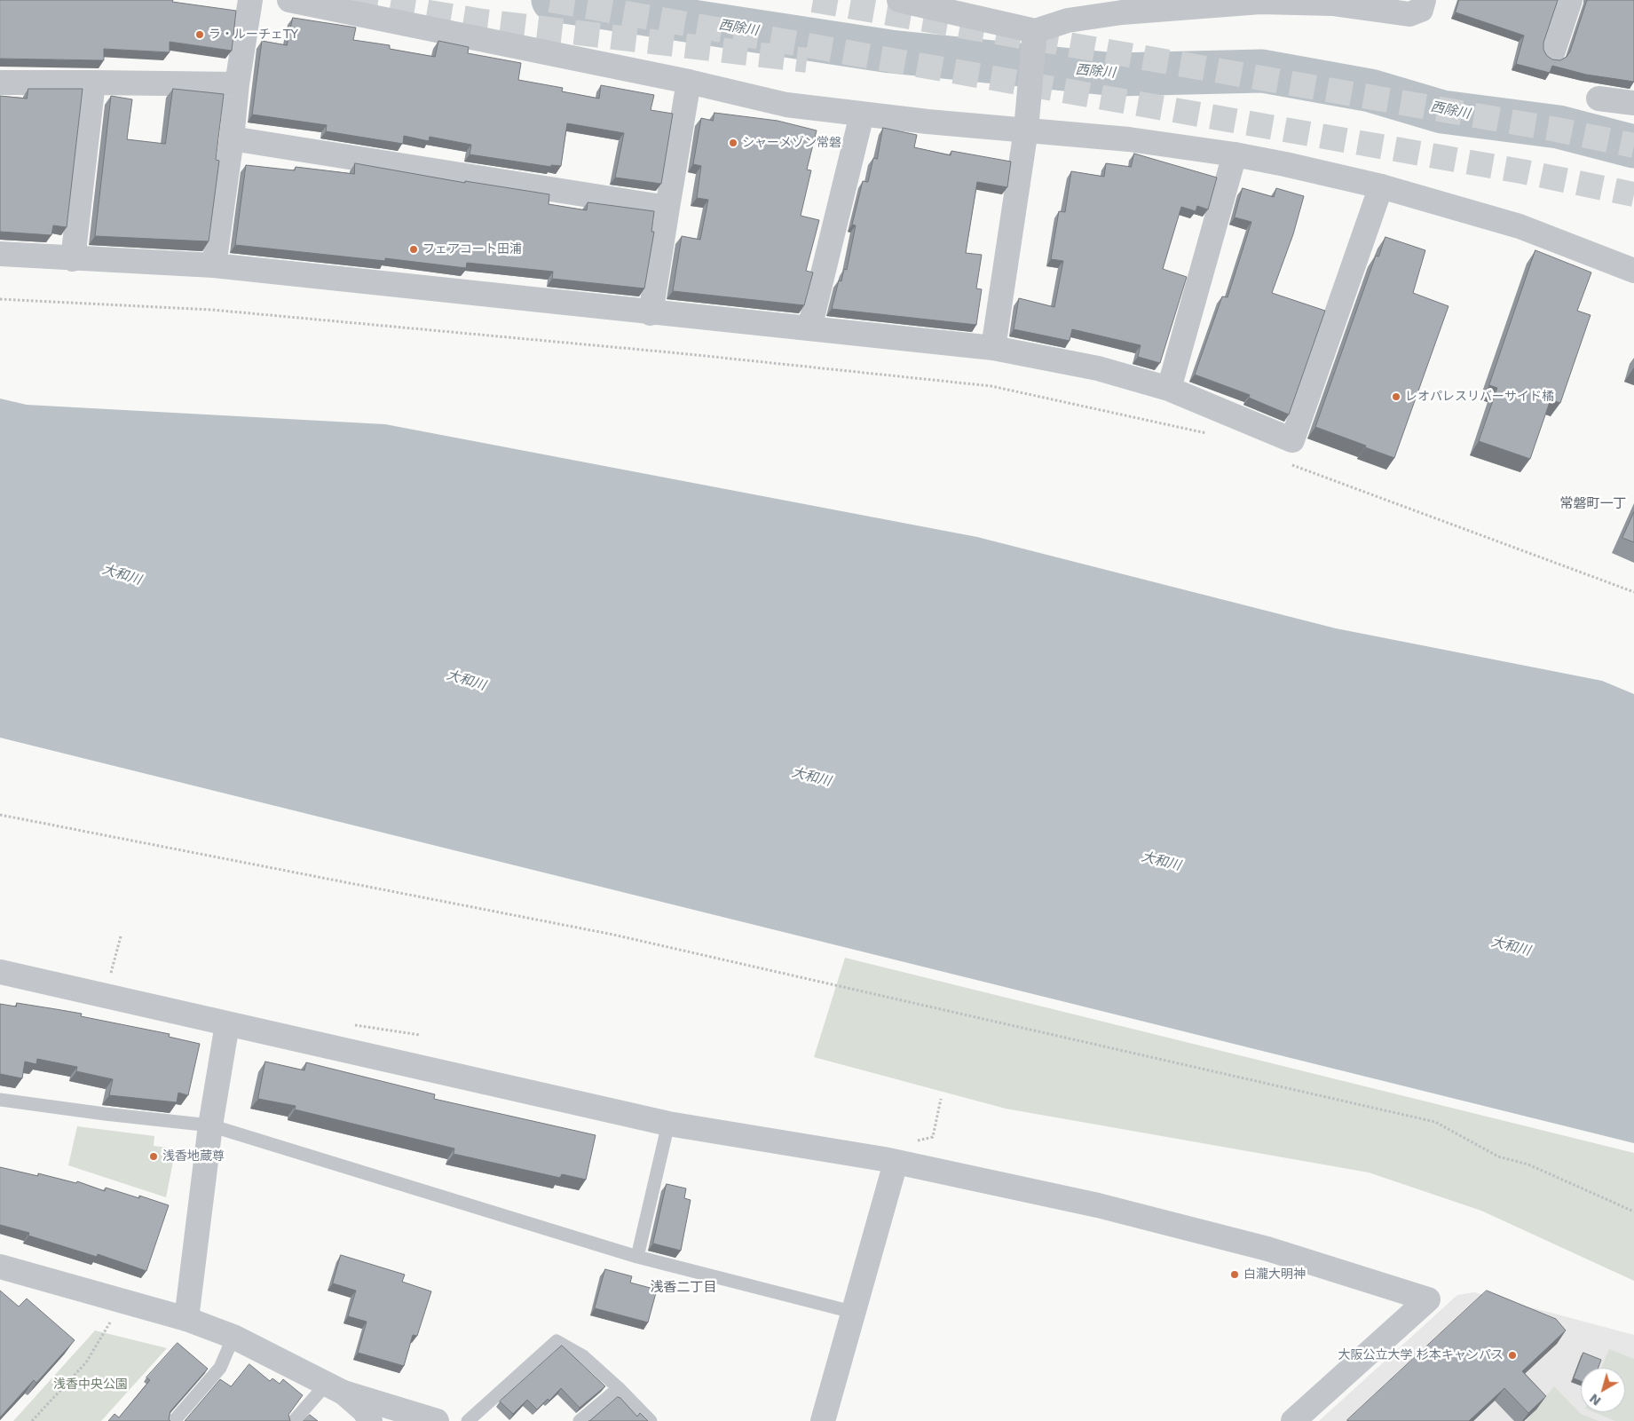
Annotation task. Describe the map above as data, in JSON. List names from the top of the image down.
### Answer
{
  "districts": ["常磐町一丁", "浅香二丁目"],
  "water": ["西除川", "大和川"],
  "parks": ["浅香中央公園"],
  "places": [
    "ラ・ルーチェTY",
    "シャーメゾン常磐",
    "フェアコート田浦",
    "レオパレスリバーサイド橘",
    "浅香地蔵尊",
    "白瀧大明神",
    "大阪公立大学 杉本キャンパス"
  ],
  "north": "bottom left"
}
